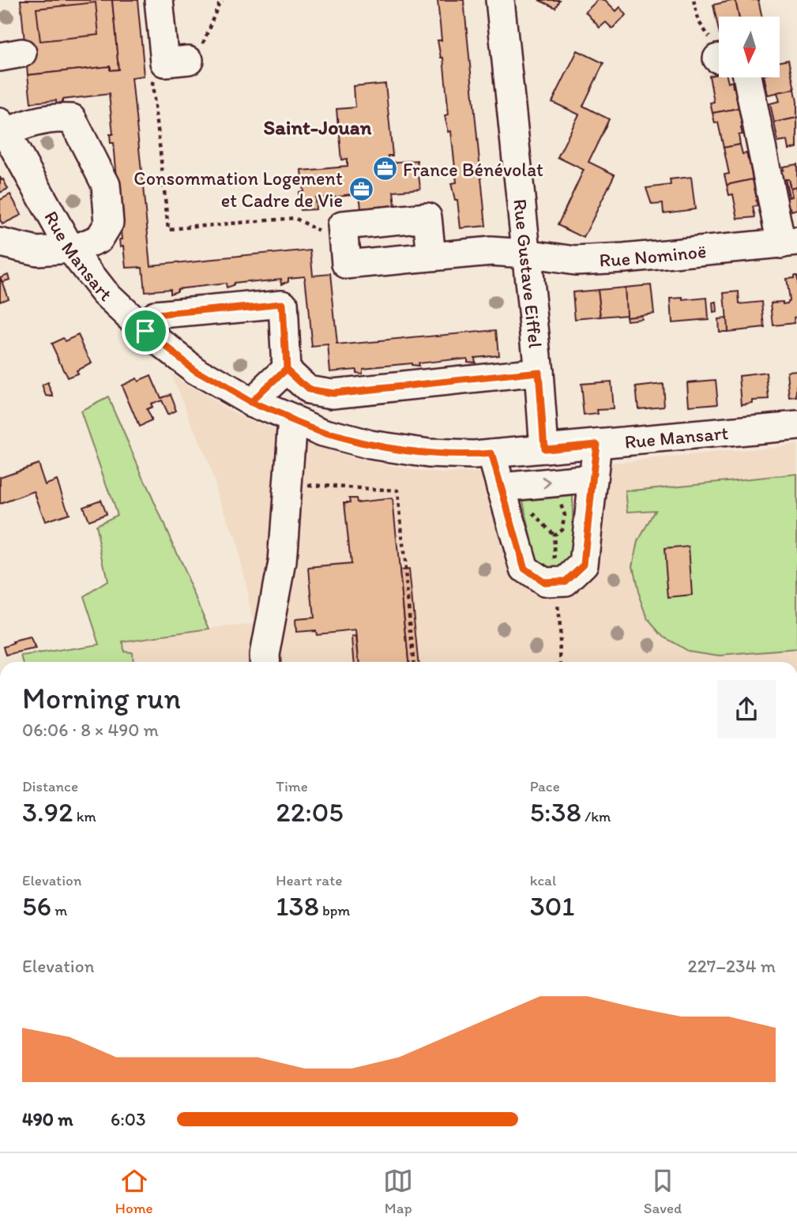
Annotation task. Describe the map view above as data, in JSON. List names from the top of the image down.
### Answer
{
  "streets": {
    "street": ["Rue Mansart", "Rue Nominoë", "Rue Gustave Eiffel"]
  },
  "crossings": [
    ["Rue Mansart", "Rue Gustave Eiffel"],
    ["Rue Nominoë", "Rue Gustave Eiffel"]
  ],
  "districts": ["Saint-Jouan"],
  "places": {
    "office": ["France Bénévolat", "Consommation Logement et Cadre de Vie"]
  },
  "north": "bottom",
  "page": {
    "heading": ["Morning run", "06:06 · 8 × 490 m"],
    "stats": [
      ["Distance", "3.92 km"],
      ["Time", "22:05"],
      ["Pace", "5:38 /km"],
      ["Elevation", "56 m"],
      ["Heart rate", "138 bpm"],
      ["kcal", "301"]
    ],
    "chart": ["Elevation", "227–234 m"],
    "list": [
      {
        "name": "490 m",
        "note": "6:03"
      }
    ],
    "tabs": ["Home", "Map", "Saved"]
  }
}
